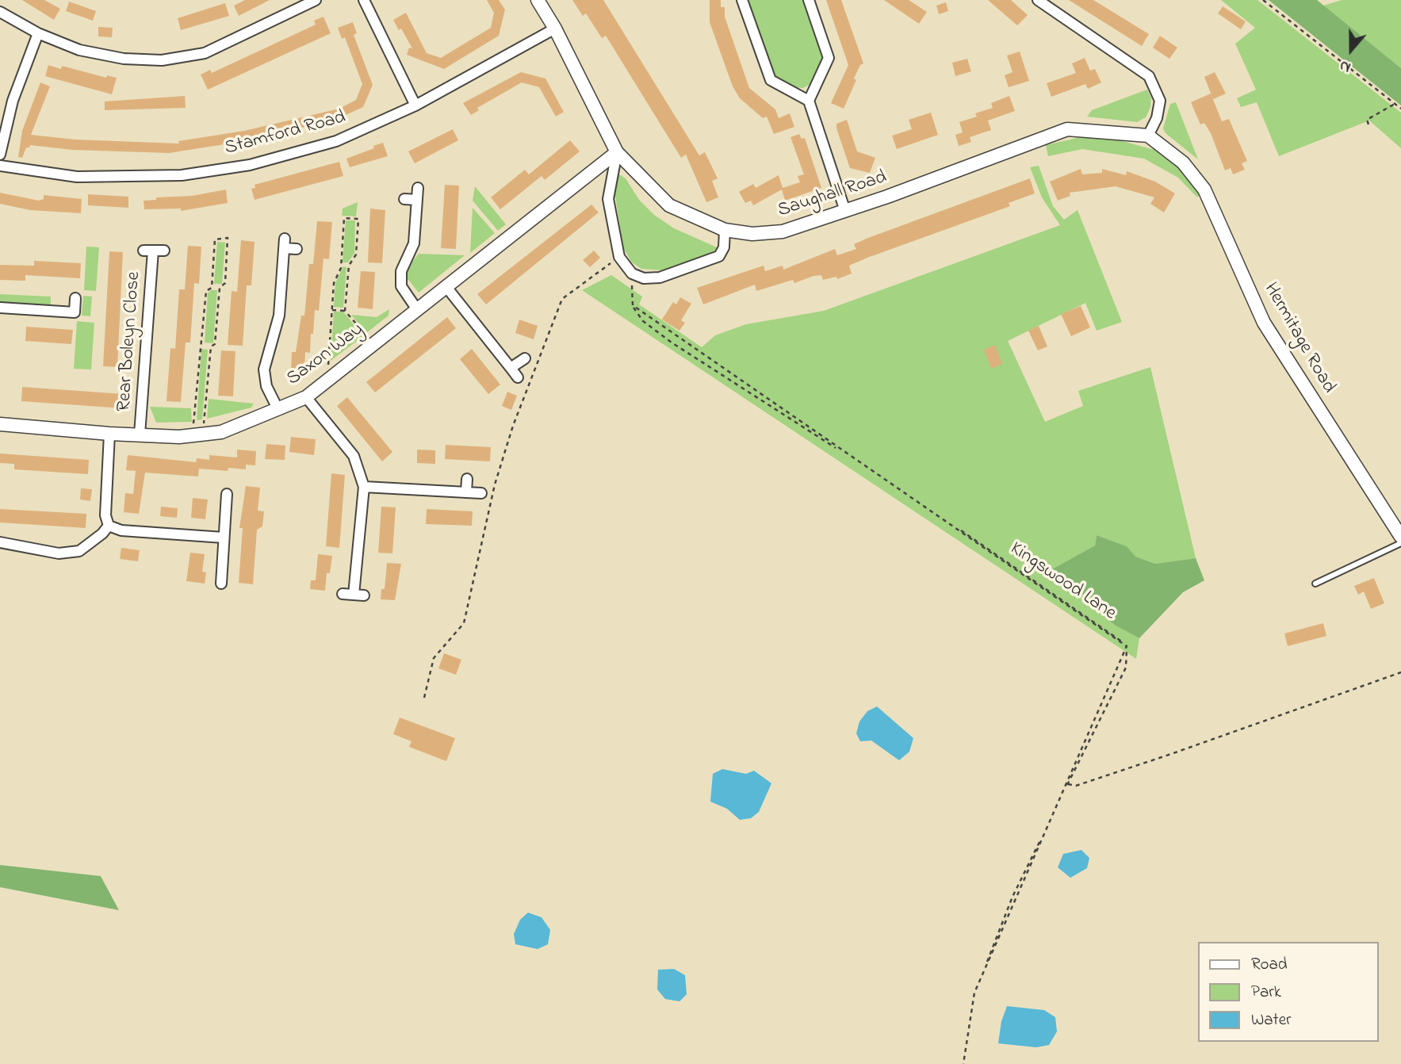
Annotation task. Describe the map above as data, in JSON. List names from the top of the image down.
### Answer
{
  "streets": {
    "street": [
      "Stamford Road",
      "Saughall Road",
      "Hermitage Road",
      "Rear Boleyn Close",
      "Saxon Way"
    ],
    "path": ["Kingswood Lane"]
  },
  "crossings": [
    ["Stamford Road", "Saughall Road"],
    ["Saughall Road", "Hermitage Road"],
    ["Saughall Road", "Saxon Way"],
    ["Rear Boleyn Close", "Saxon Way"]
  ],
  "legend": ["Road", "Park", "Water"],
  "north": "bottom"
}
